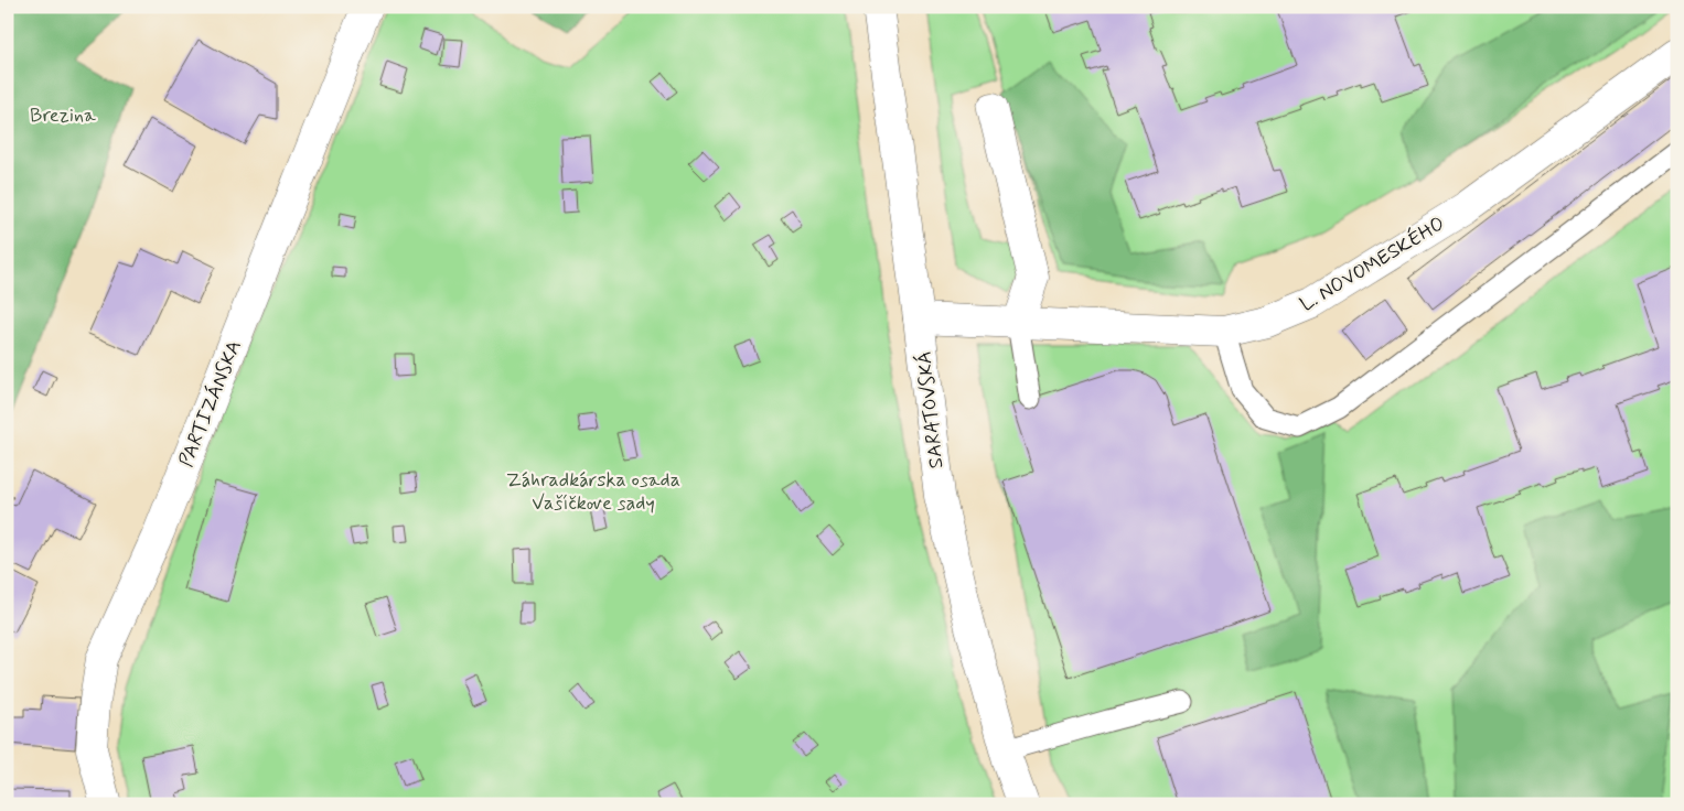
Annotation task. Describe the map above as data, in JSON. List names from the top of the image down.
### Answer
{
  "streets": {
    "street": ["L. NOVOMESKÉHO", "PARTIZÁNSKA", "SARATOVSKÁ"]
  },
  "crossings": [
    ["L. NOVOMESKÉHO", "SARATOVSKÁ"]
  ],
  "parks": ["Brezina", "Záhradkárska osada Vašíčkove sady"]
}
